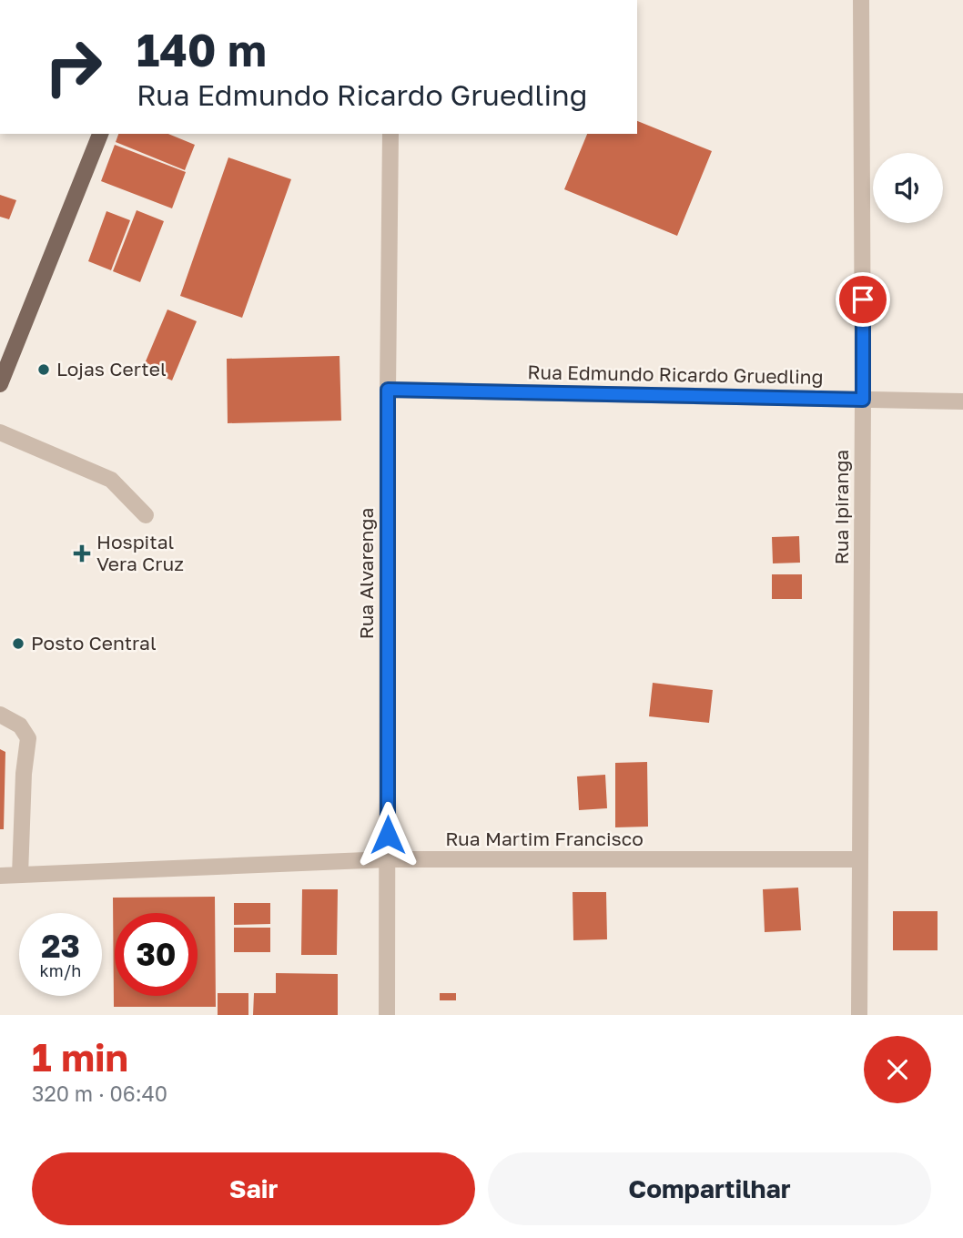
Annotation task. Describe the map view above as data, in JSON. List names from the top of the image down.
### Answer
{
  "streets": {
    "street": [
      "Rua Edmundo Ricardo Gruedling",
      "Rua Ipiranga",
      "Rua Alvarenga",
      "Rua Martim Francisco"
    ]
  },
  "crossings": [
    ["Rua Edmundo Ricardo Gruedling", "Rua Ipiranga"],
    ["Rua Edmundo Ricardo Gruedling", "Rua Alvarenga"],
    ["Rua Ipiranga", "Rua Martim Francisco"],
    ["Rua Alvarenga", "Rua Martim Francisco"]
  ],
  "places": {
    "other": ["Lojas Certel", "Posto Central"],
    "health": ["Hospital Vera Cruz"]
  },
  "page": {
    "turn": ["140 m", "Rua Edmundo Ricardo Gruedling"],
    "speed": "23 km/h",
    "limit": "30",
    "heading": ["1 min", "320 m · 06:40"],
    "buttons": ["Sair", "Compartilhar"]
  }
}
